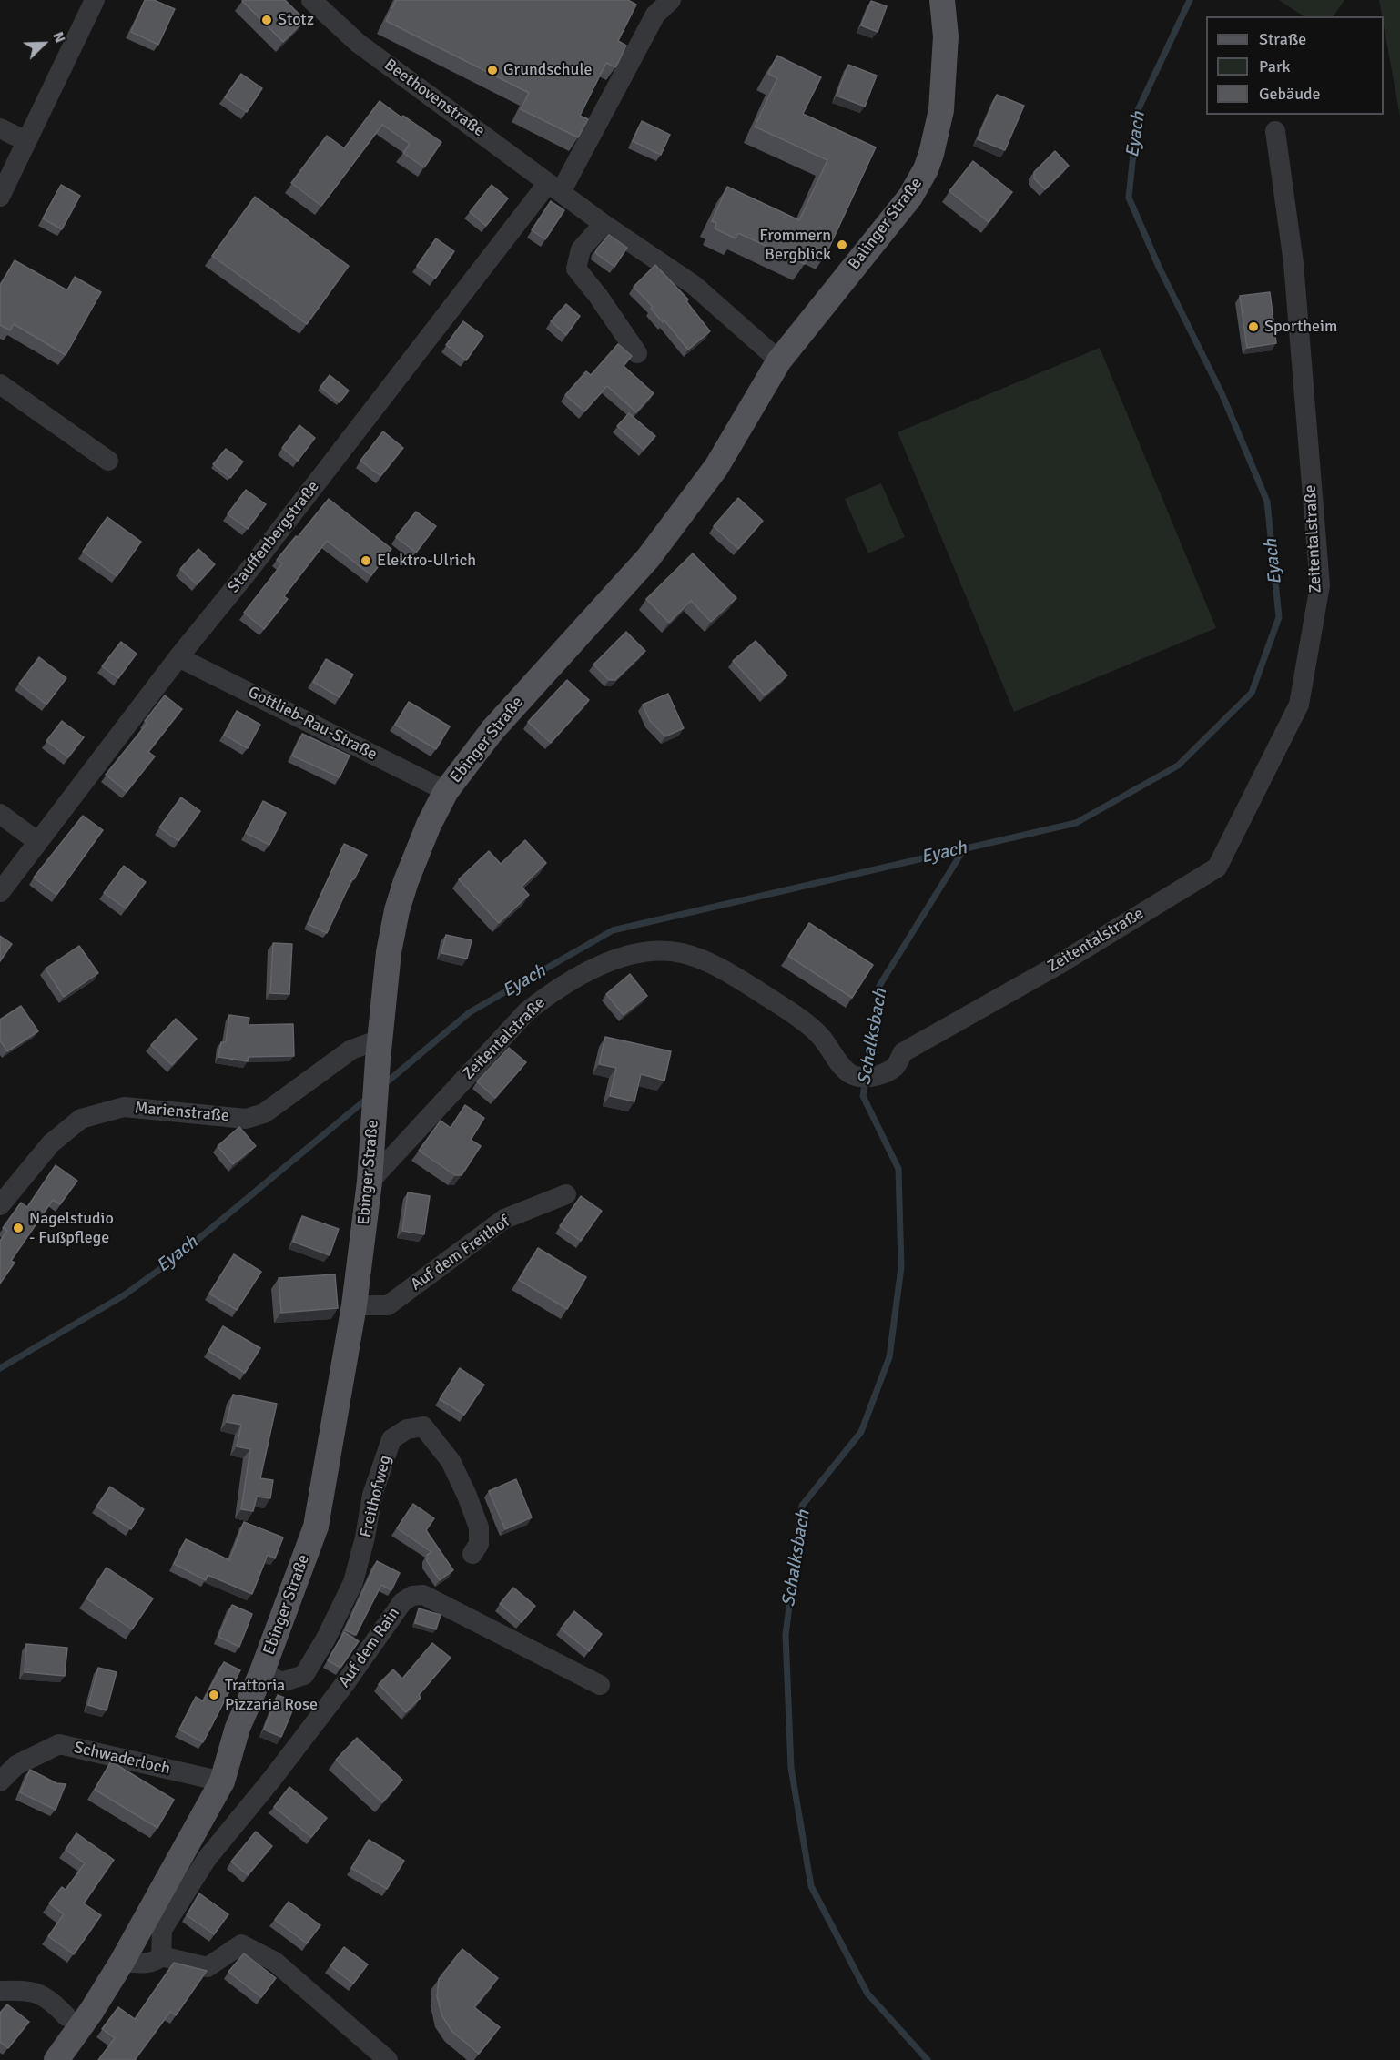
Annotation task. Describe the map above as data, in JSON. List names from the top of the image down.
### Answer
{
  "streets": {
    "main road": ["Balinger Straße", "Ebinger Straße"],
    "street": [
      "Beethovenstraße",
      "Stauffenbergstraße",
      "Zeitentalstraße",
      "Gottlieb-Rau-Straße",
      "Marienstraße",
      "Auf dem Freithof",
      "Freithofweg",
      "Auf dem Rain",
      "Schwaderloch"
    ]
  },
  "crossings": [
    ["Beethovenstraße", "Balinger Straße"],
    ["Beethovenstraße", "Stauffenbergstraße"],
    ["Beethovenstraße", "Ebinger Straße"],
    ["Balinger Straße", "Ebinger Straße"],
    ["Stauffenbergstraße", "Gottlieb-Rau-Straße"],
    ["Zeitentalstraße", "Ebinger Straße"],
    ["Gottlieb-Rau-Straße", "Ebinger Straße"],
    ["Ebinger Straße", "Marienstraße"],
    ["Ebinger Straße", "Auf dem Freithof"],
    ["Ebinger Straße", "Freithofweg"],
    ["Ebinger Straße", "Schwaderloch"]
  ],
  "water": ["Eyach", "Schalksbach"],
  "places": [
    "Stotz",
    "Grundschule",
    "Frommern Bergblick",
    "Sportheim",
    "Elektro-Ulrich",
    "Nagelstudio - Fußpflege",
    "Trattoria Pizzaria Rose"
  ],
  "legend": ["Straße", "Park", "Gebäude"],
  "north": "top right"
}
